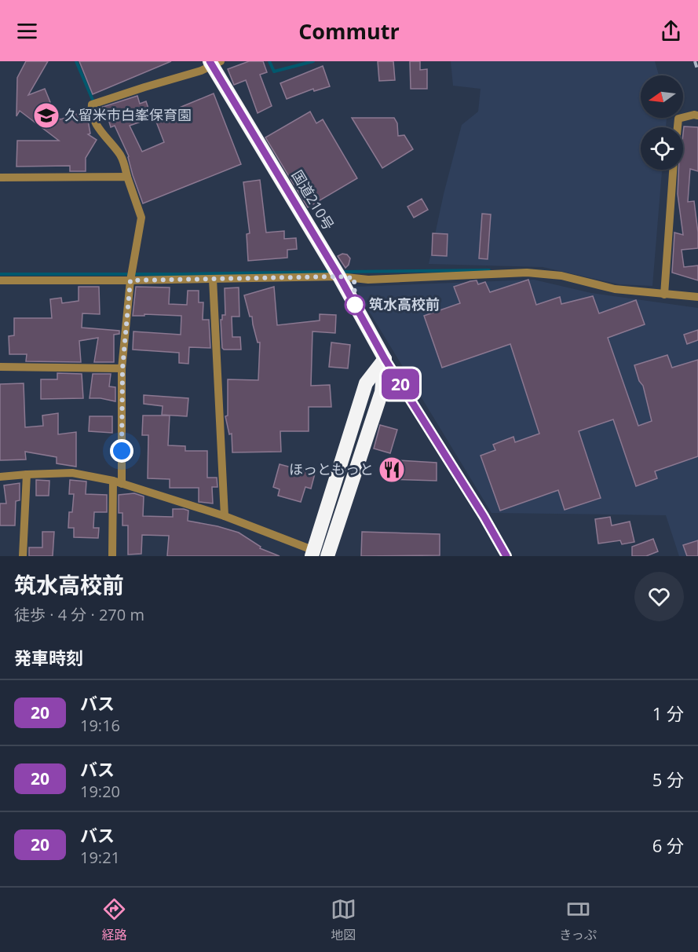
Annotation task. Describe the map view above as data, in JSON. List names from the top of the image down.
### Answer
{
  "streets": {
    "highway": ["国道210号"]
  },
  "places": {
    "school or university": ["久留米市白峯保育園"],
    "other": ["筑水高校前"],
    "restaurant": ["ほっともっと"]
  },
  "lines": ["bus line 20"],
  "north": "left",
  "page": {
    "header": "Commutr",
    "on_map": "20",
    "heading": [
      ["筑水高校前", "徒歩 · 4 分 · 270 m"],
      "発車時刻"
    ],
    "list": [
      {
        "mark": "20",
        "name": "バス",
        "note": "19:16",
        "value": "1 分"
      },
      {
        "mark": "20",
        "name": "バス",
        "note": "19:20",
        "value": "5 分"
      },
      {
        "mark": "20",
        "name": "バス",
        "note": "19:21",
        "value": "6 分"
      }
    ],
    "tabs": ["経路", "地図", "きっぷ"]
  }
}
